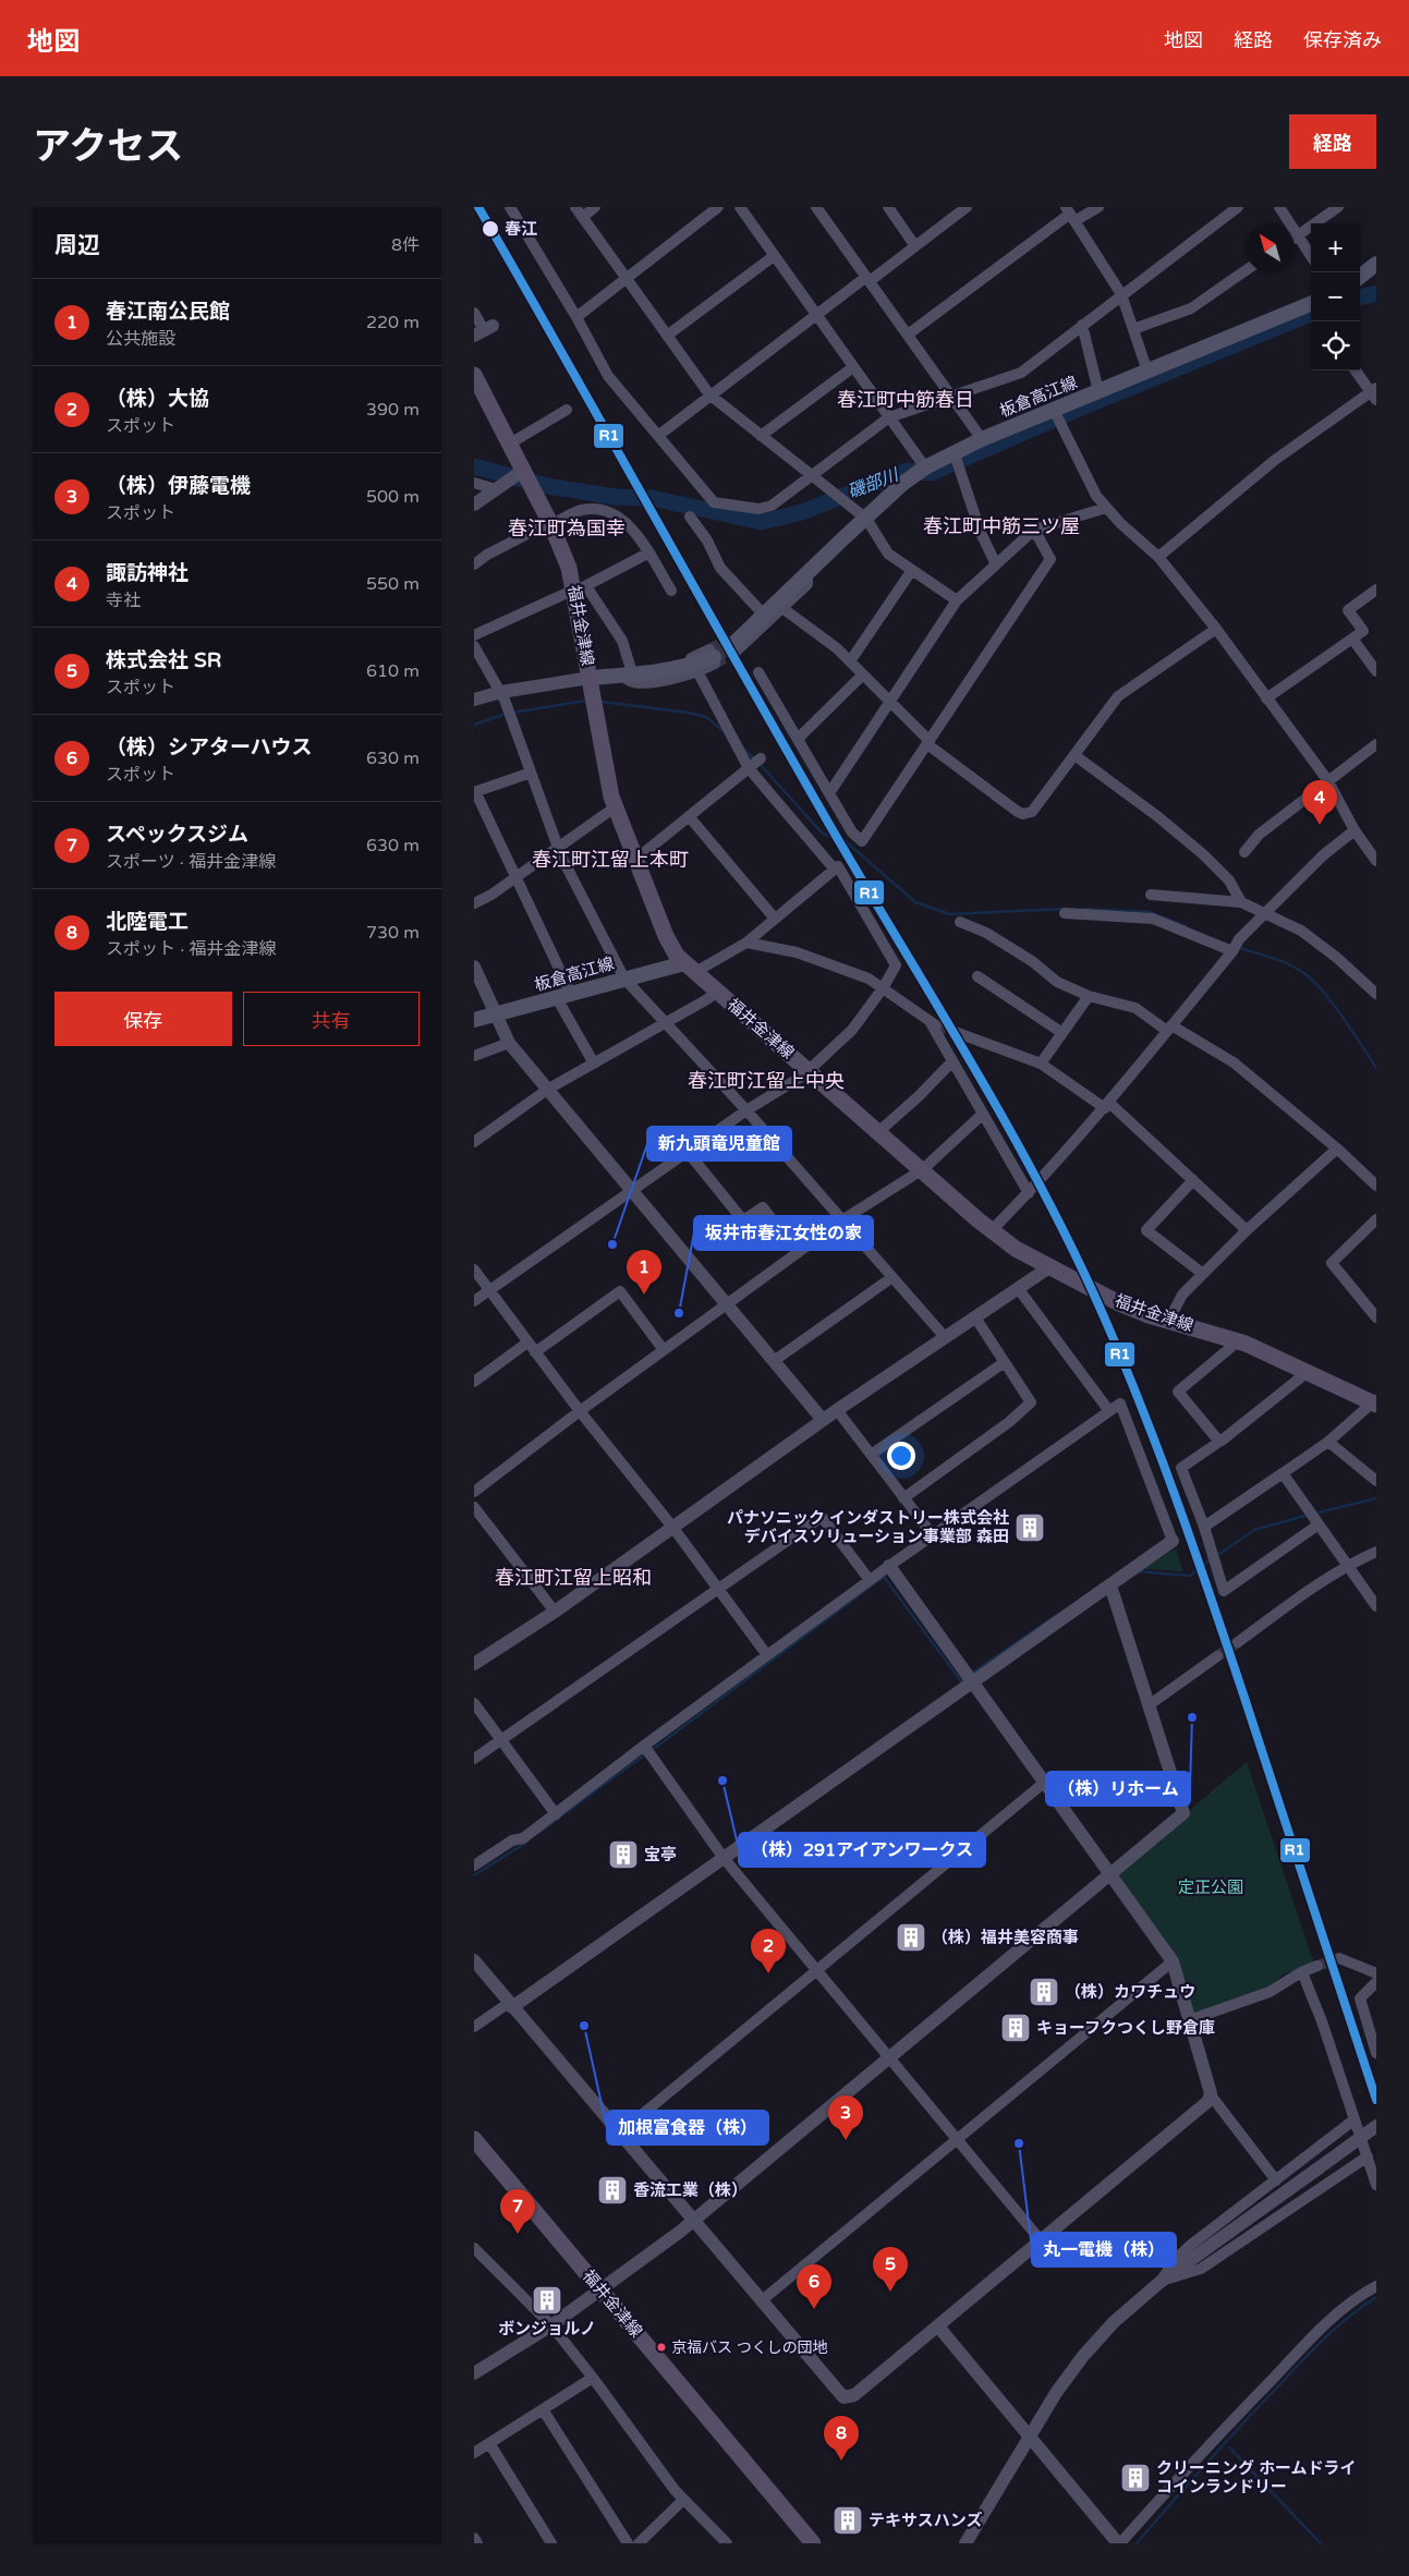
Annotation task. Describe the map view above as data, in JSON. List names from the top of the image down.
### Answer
{
  "streets": {
    "main road": ["板倉高江線", "福井金津線"]
  },
  "crossings": [
    ["板倉高江線", "福井金津線"]
  ],
  "districts": [
    "春江町中筋春日",
    "春江町中筋三ツ屋",
    "春江町為国幸",
    "春江町江留上本町",
    "春江町江留上中央",
    "春江町江留上昭和"
  ],
  "water": ["磯部川"],
  "parks": ["定正公園"],
  "places": {
    "other": [
      "春江",
      "新九頭竜児童館",
      "坂井市春江女性の家",
      "（株）リホーム",
      "（株）291アイアンワークス",
      "加根富食器（株）",
      "丸一電機（株）",
      "京福バス つくしの団地"
    ],
    "building": [
      "パナソニック インダストリー株式会社 デバイスソリューション事業部 森田",
      "宝亭",
      "（株）福井美容商事",
      "（株）カワチュウ",
      "キョーフクつくし野倉庫",
      "香流工業（株）",
      "ボンジョルノ",
      "クリーニング ホームドライ コインランドリー",
      "テキサスハンズ"
    ]
  },
  "lines": ["transit line R1"],
  "north": "top left",
  "page": {
    "header": "地図",
    "nav": ["地図", "経路", "保存済み"],
    "title": "アクセス",
    "buttons": [
      "経路",
      ["保存", "共有"]
    ],
    "heading": ["周辺", "8件"],
    "map_buttons": ["+", "−"],
    "list": [
      {
        "mark": "1",
        "name": "春江南公民館",
        "note": "公共施設",
        "value": "220 m"
      },
      {
        "mark": "2",
        "name": "（株）大協",
        "note": "スポット",
        "value": "390 m"
      },
      {
        "mark": "3",
        "name": "（株）伊藤電機",
        "note": "スポット",
        "value": "500 m"
      },
      {
        "mark": "4",
        "name": "諏訪神社",
        "note": "寺社",
        "value": "550 m"
      },
      {
        "mark": "5",
        "name": "株式会社 SR",
        "note": "スポット",
        "value": "610 m"
      },
      {
        "mark": "6",
        "name": "（株）シアターハウス",
        "note": "スポット",
        "value": "630 m"
      },
      {
        "mark": "7",
        "name": "スペックスジム",
        "note": "スポーツ · 福井金津線",
        "value": "630 m"
      },
      {
        "mark": "8",
        "name": "北陸電工",
        "note": "スポット · 福井金津線",
        "value": "730 m"
      }
    ],
    "pins": [
      "4",
      "1",
      "2",
      "3",
      "7",
      "5",
      "6",
      "8"
    ]
  }
}
